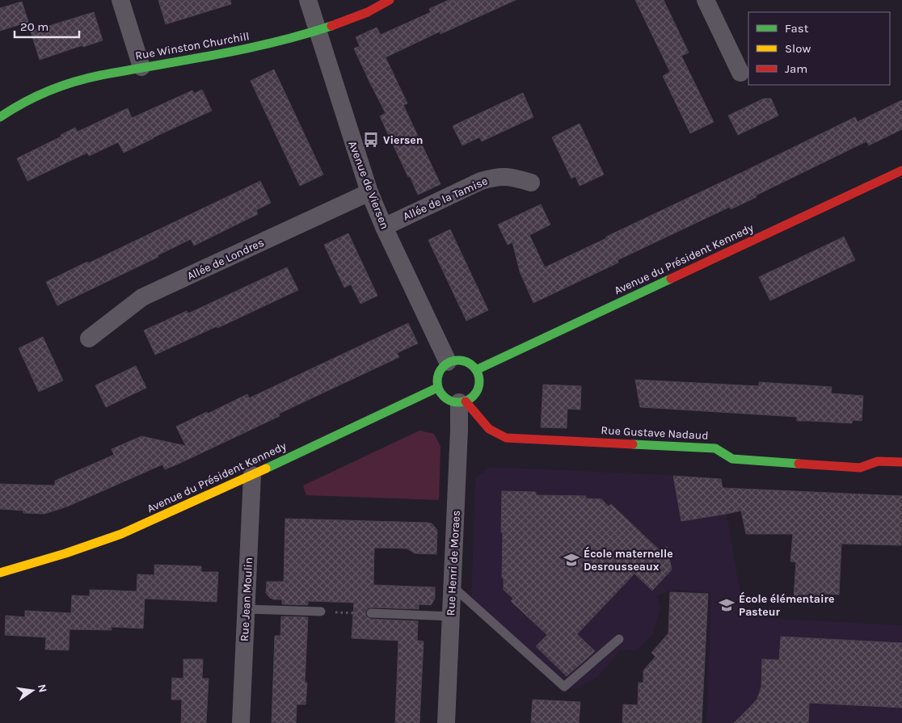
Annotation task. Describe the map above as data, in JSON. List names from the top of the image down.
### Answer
{
  "streets": {
    "street": [
      "Rue Winston Churchill",
      "Avenue de Viersen",
      "Allée de la Tamise",
      "Allée de Londres",
      "Avenue du Président Kennedy",
      "Rue Gustave Nadaud",
      "Rue Henri de Moraes",
      "Rue Jean Moulin"
    ]
  },
  "crossings": [
    ["Rue Winston Churchill", "Avenue de Viersen"],
    ["Avenue de Viersen", "Allée de la Tamise"],
    ["Avenue de Viersen", "Allée de Londres"],
    ["Avenue de Viersen", "Avenue du Président Kennedy"],
    ["Avenue de Viersen", "Rue Gustave Nadaud"],
    ["Avenue de Viersen", "Rue Henri de Moraes"],
    ["Avenue du Président Kennedy", "Rue Gustave Nadaud"],
    ["Avenue du Président Kennedy", "Rue Henri de Moraes"],
    ["Avenue du Président Kennedy", "Rue Jean Moulin"],
    ["Rue Gustave Nadaud", "Rue Henri de Moraes"]
  ],
  "places": {
    "bus stop": ["Viersen"],
    "school or university": ["École maternelle Desrousseaux", "École élémentaire Pasteur"]
  },
  "legend": ["Fast", "Slow", "Jam"],
  "scale_bar": "20 m",
  "north": "right"
}
